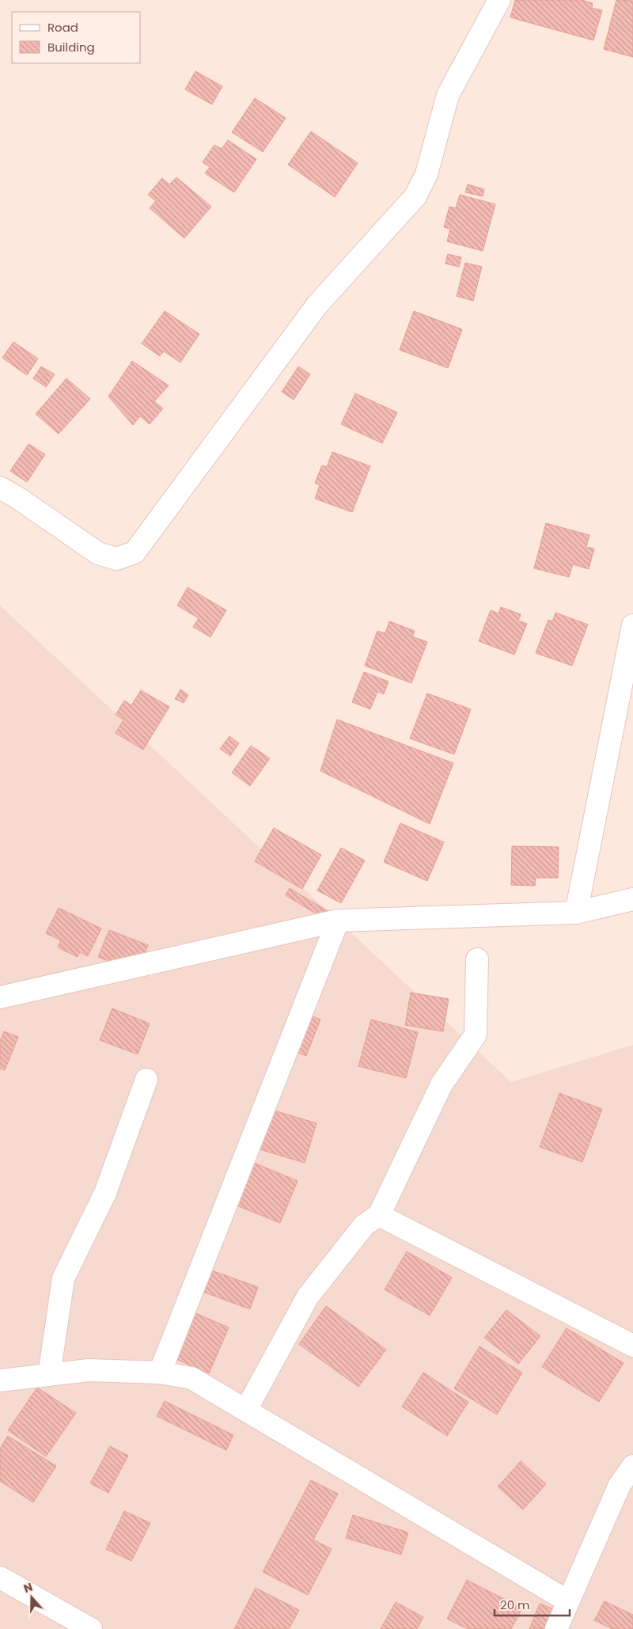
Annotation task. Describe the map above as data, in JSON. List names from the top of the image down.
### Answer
{
  "legend": ["Road", "Building"],
  "scale_bar": "20 m",
  "north": "top"
}
